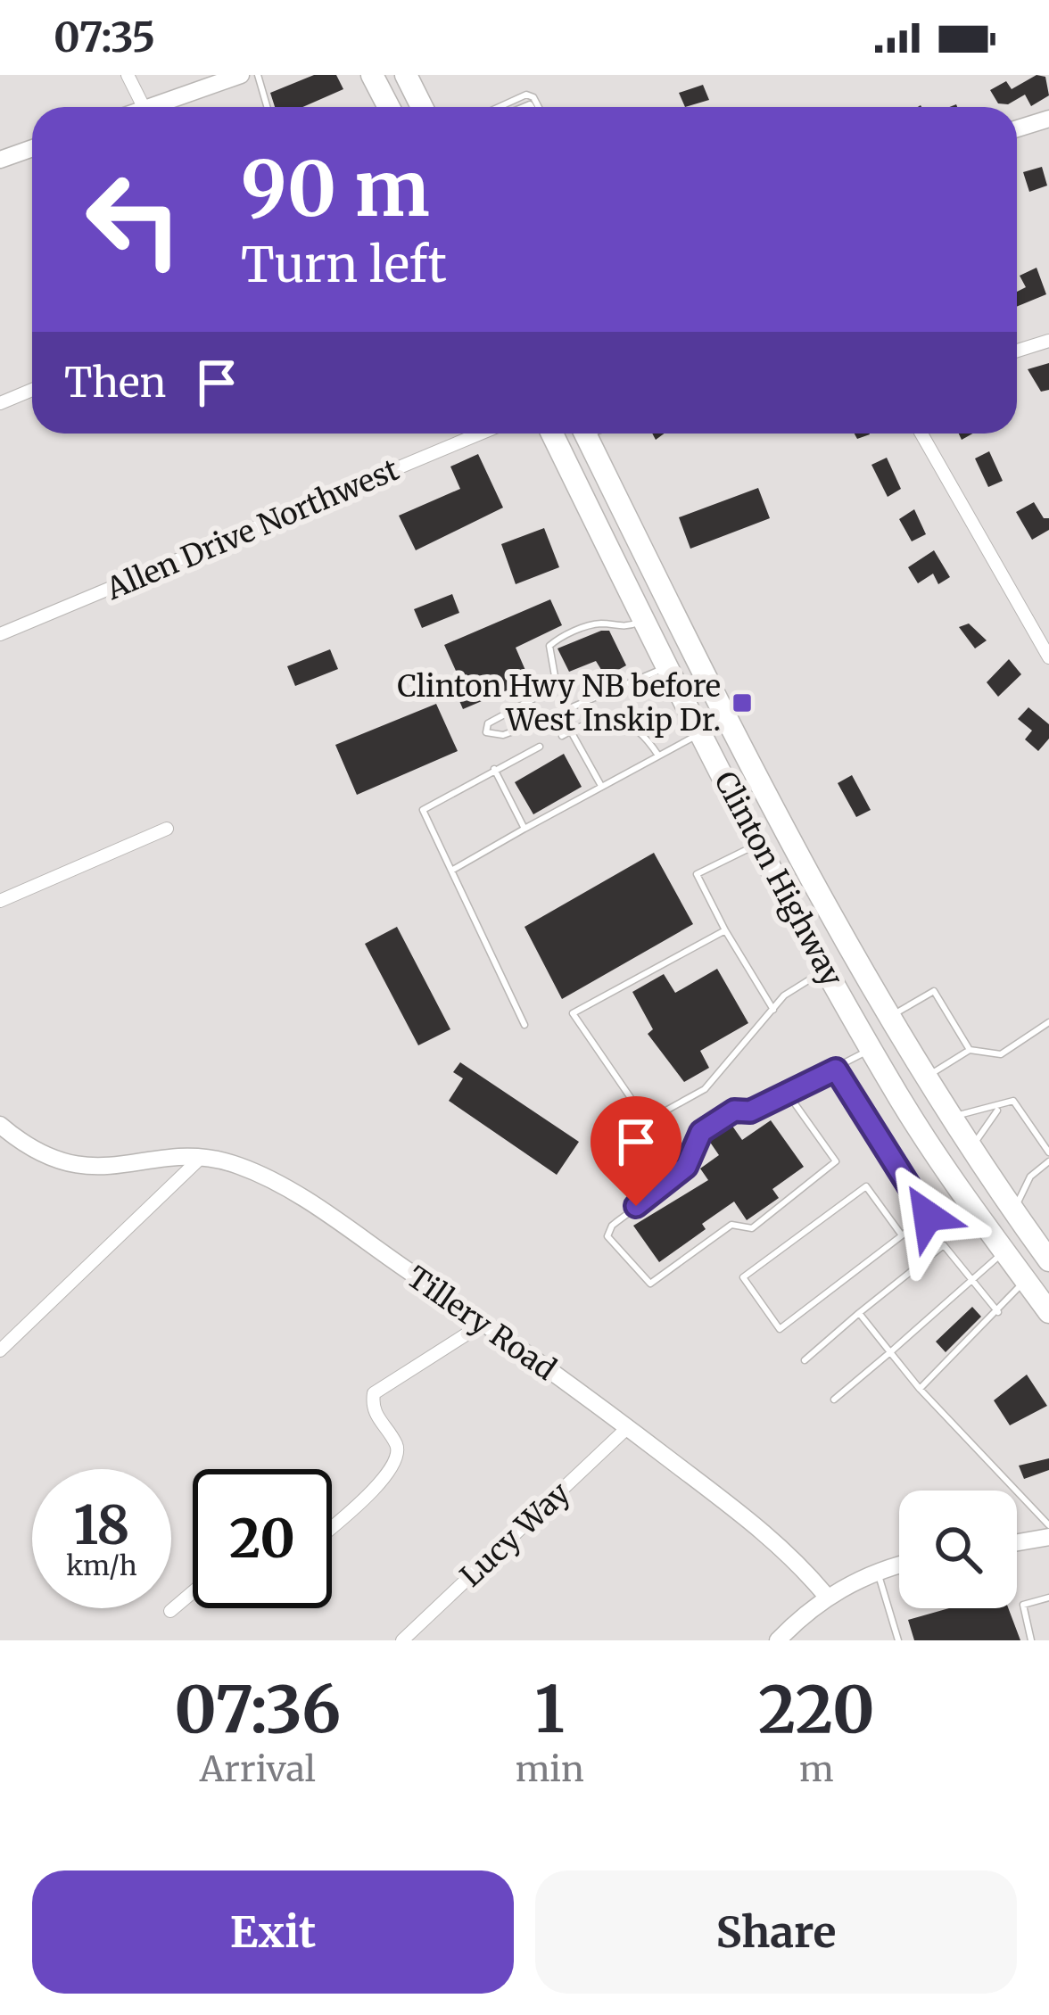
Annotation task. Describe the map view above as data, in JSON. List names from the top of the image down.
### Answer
{
  "streets": {
    "highway": ["Clinton Highway"],
    "street": ["Allen Drive Northwest", "Tillery Road", "Lucy Way"]
  },
  "crossings": [
    ["Tillery Road", "Lucy Way"]
  ],
  "places": {
    "transit": ["Clinton Hwy NB before West Inskip Dr."]
  },
  "page": {
    "status": "07:35",
    "turn": ["90 m", "Turn left"],
    "then": "Then",
    "speed": "18 km/h",
    "limit": "20",
    "eta": [
      "07:36",
      "Arrival",
      "1",
      "min",
      "220",
      "m"
    ],
    "buttons": ["Exit", "Share"]
  }
}
